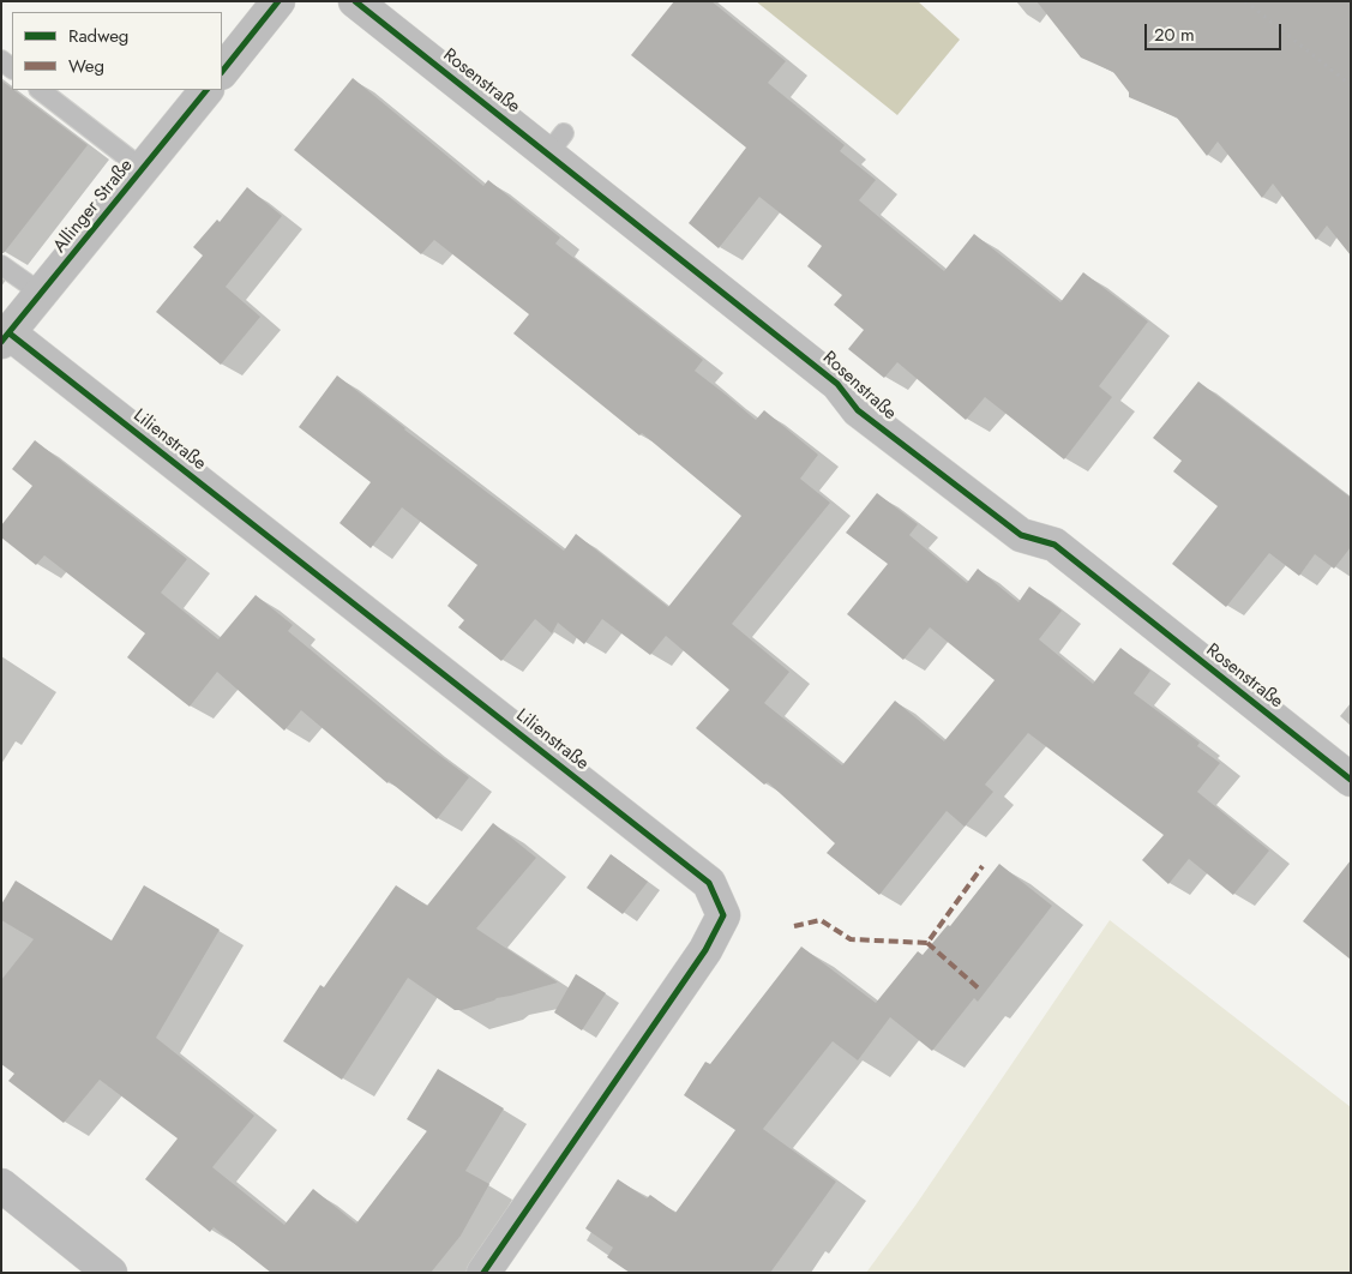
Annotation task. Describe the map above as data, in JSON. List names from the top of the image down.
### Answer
{
  "streets": {
    "street": ["Rosenstraße", "Allinger Straße", "Lilienstraße"]
  },
  "crossings": [
    ["Allinger Straße", "Lilienstraße"]
  ],
  "legend": ["Radweg", "Weg"],
  "scale_bar": "20 m"
}
